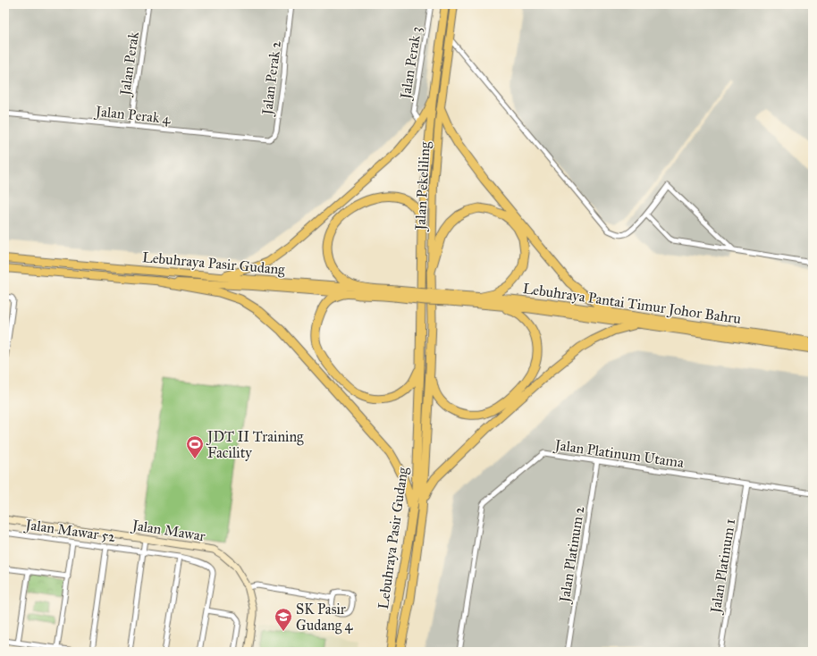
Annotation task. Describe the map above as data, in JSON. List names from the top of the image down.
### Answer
{
  "streets": {
    "highway": ["Jalan Pekeliling", "Lebuhraya Pasir Gudang", "Lebuhraya Pantai Timur Johor Bahru"],
    "street": [
      "Jalan Perak 3",
      "Jalan Perak",
      "Jalan Perak 2",
      "Jalan Perak 4",
      "Jalan Platinum Utama",
      "Jalan Mawar 52",
      "Jalan Mawar",
      "Jalan Platinum 2",
      "Jalan Platinum 1"
    ]
  },
  "crossings": [
    ["Jalan Perak", "Jalan Perak 4"],
    ["Jalan Perak 2", "Jalan Perak 4"],
    ["Jalan Pekeliling", "Lebuhraya Pasir Gudang"],
    ["Lebuhraya Pasir Gudang", "Lebuhraya Pantai Timur Johor Bahru"],
    ["Jalan Platinum Utama", "Jalan Platinum 2"],
    ["Jalan Platinum Utama", "Jalan Platinum 1"]
  ],
  "places": {
    "sports": ["JDT II Training Facility"],
    "school or university": ["SK Pasir Gudang 4"]
  }
}
